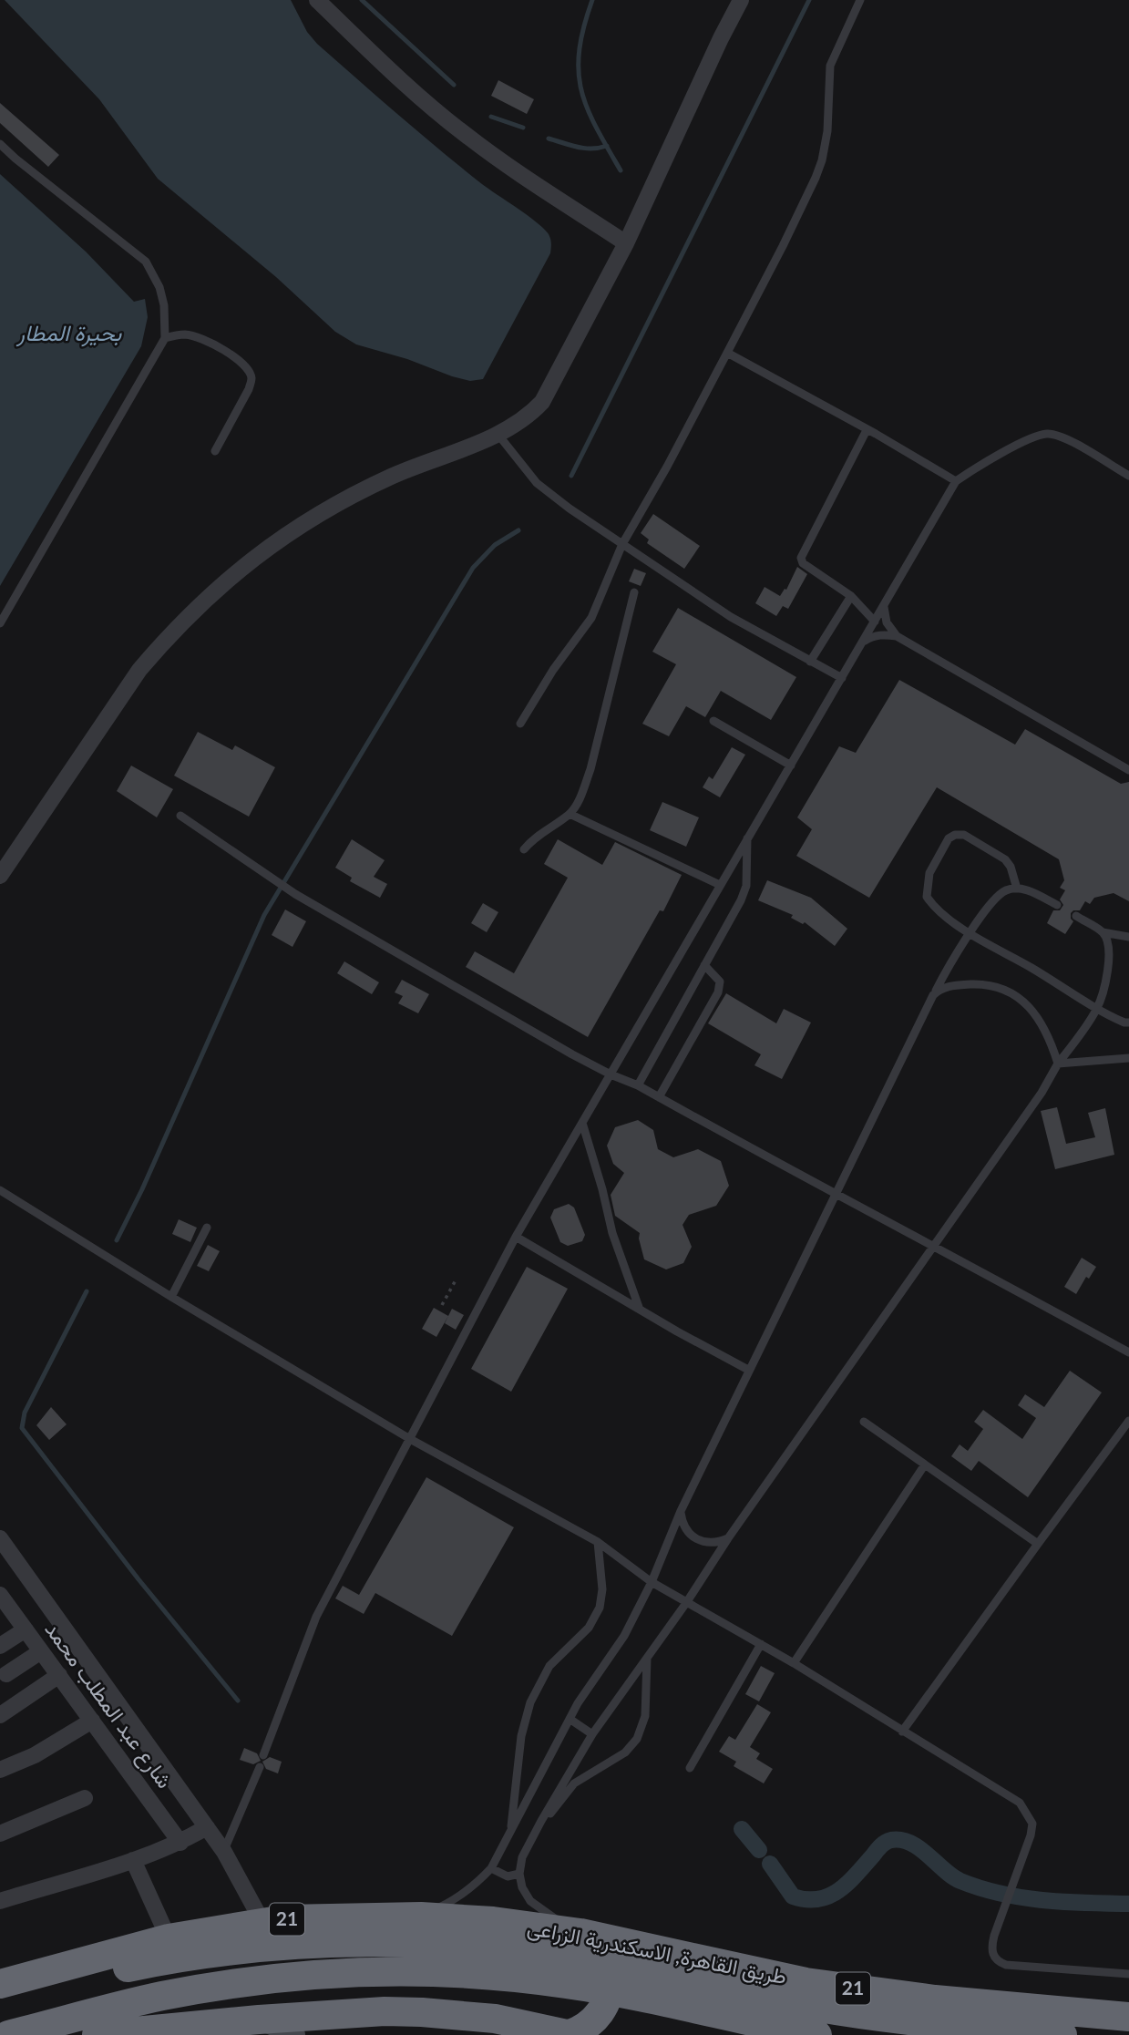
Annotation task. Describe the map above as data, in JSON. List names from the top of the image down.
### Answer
{
  "streets": {
    "highway": ["21", "طريق القاهرة, الاسكندرية الزراعى"],
    "street": ["شارع عبد المطلب محمد"]
  },
  "water": ["بحيرة المطار"]
}
